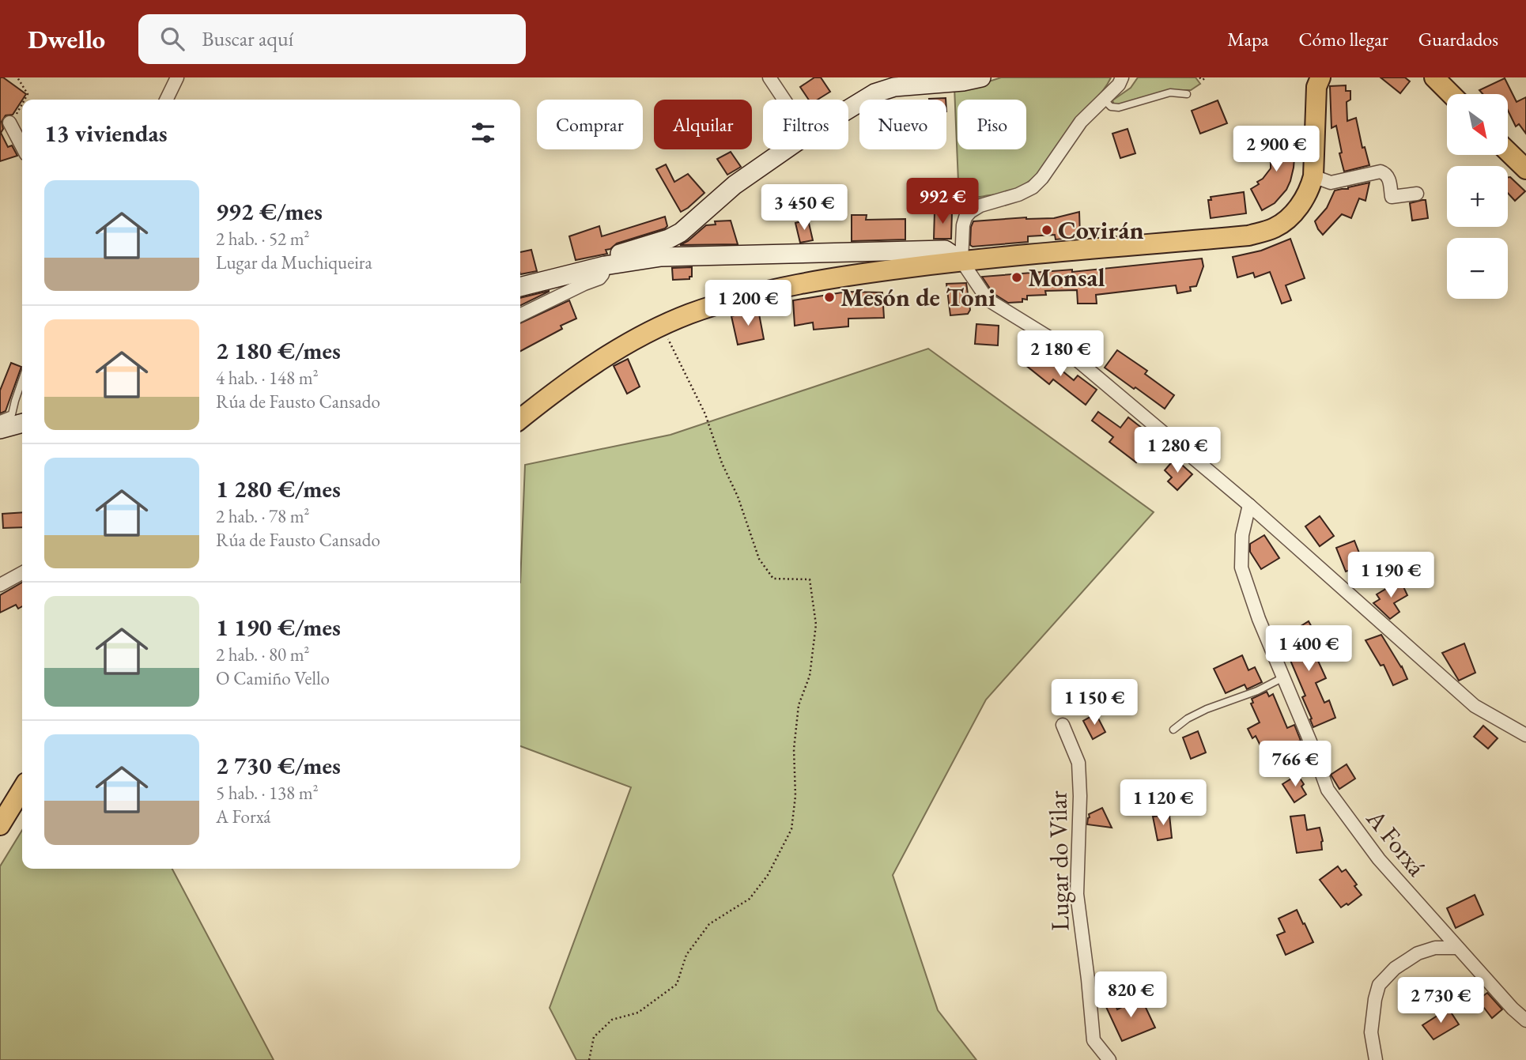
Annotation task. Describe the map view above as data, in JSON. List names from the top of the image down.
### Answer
{
  "streets": {
    "street": ["A Forxá", "Lugar do Vilar"]
  },
  "places": ["Covirán", "Monsal", "Mesón de Toni"],
  "north": "bottom right",
  "page": {
    "header": "Dwello",
    "search": "Buscar aquí",
    "nav": ["Mapa", "Cómo llegar", "Guardados"],
    "map_buttons": ["+", "−"],
    "chip": [
      "Comprar",
      "Alquilar",
      "Filtros",
      "Nuevo",
      "Piso"
    ],
    "heading": "13 viviendas",
    "price": [
      "2 900 €",
      "992 €",
      "3 450 €",
      "1 200 €",
      "2 180 €",
      "1 280 €",
      "1 190 €",
      "1 400 €",
      "1 150 €",
      "766 €",
      "1 120 €",
      "820 €",
      "2 730 €"
    ],
    "list": [
      {
        "name": "992 €/mes",
        "note": "2 hab. · 52 m² · Lugar da Muchiqueira"
      },
      {
        "name": "2 180 €/mes",
        "note": "4 hab. · 148 m² · Rúa de Fausto Cansado"
      },
      {
        "name": "1 280 €/mes",
        "note": "2 hab. · 78 m² · Rúa de Fausto Cansado"
      },
      {
        "name": "1 190 €/mes",
        "note": "2 hab. · 80 m² · O Camiño Vello"
      },
      {
        "name": "2 730 €/mes",
        "note": "5 hab. · 138 m² · A Forxá"
      }
    ]
  }
}
